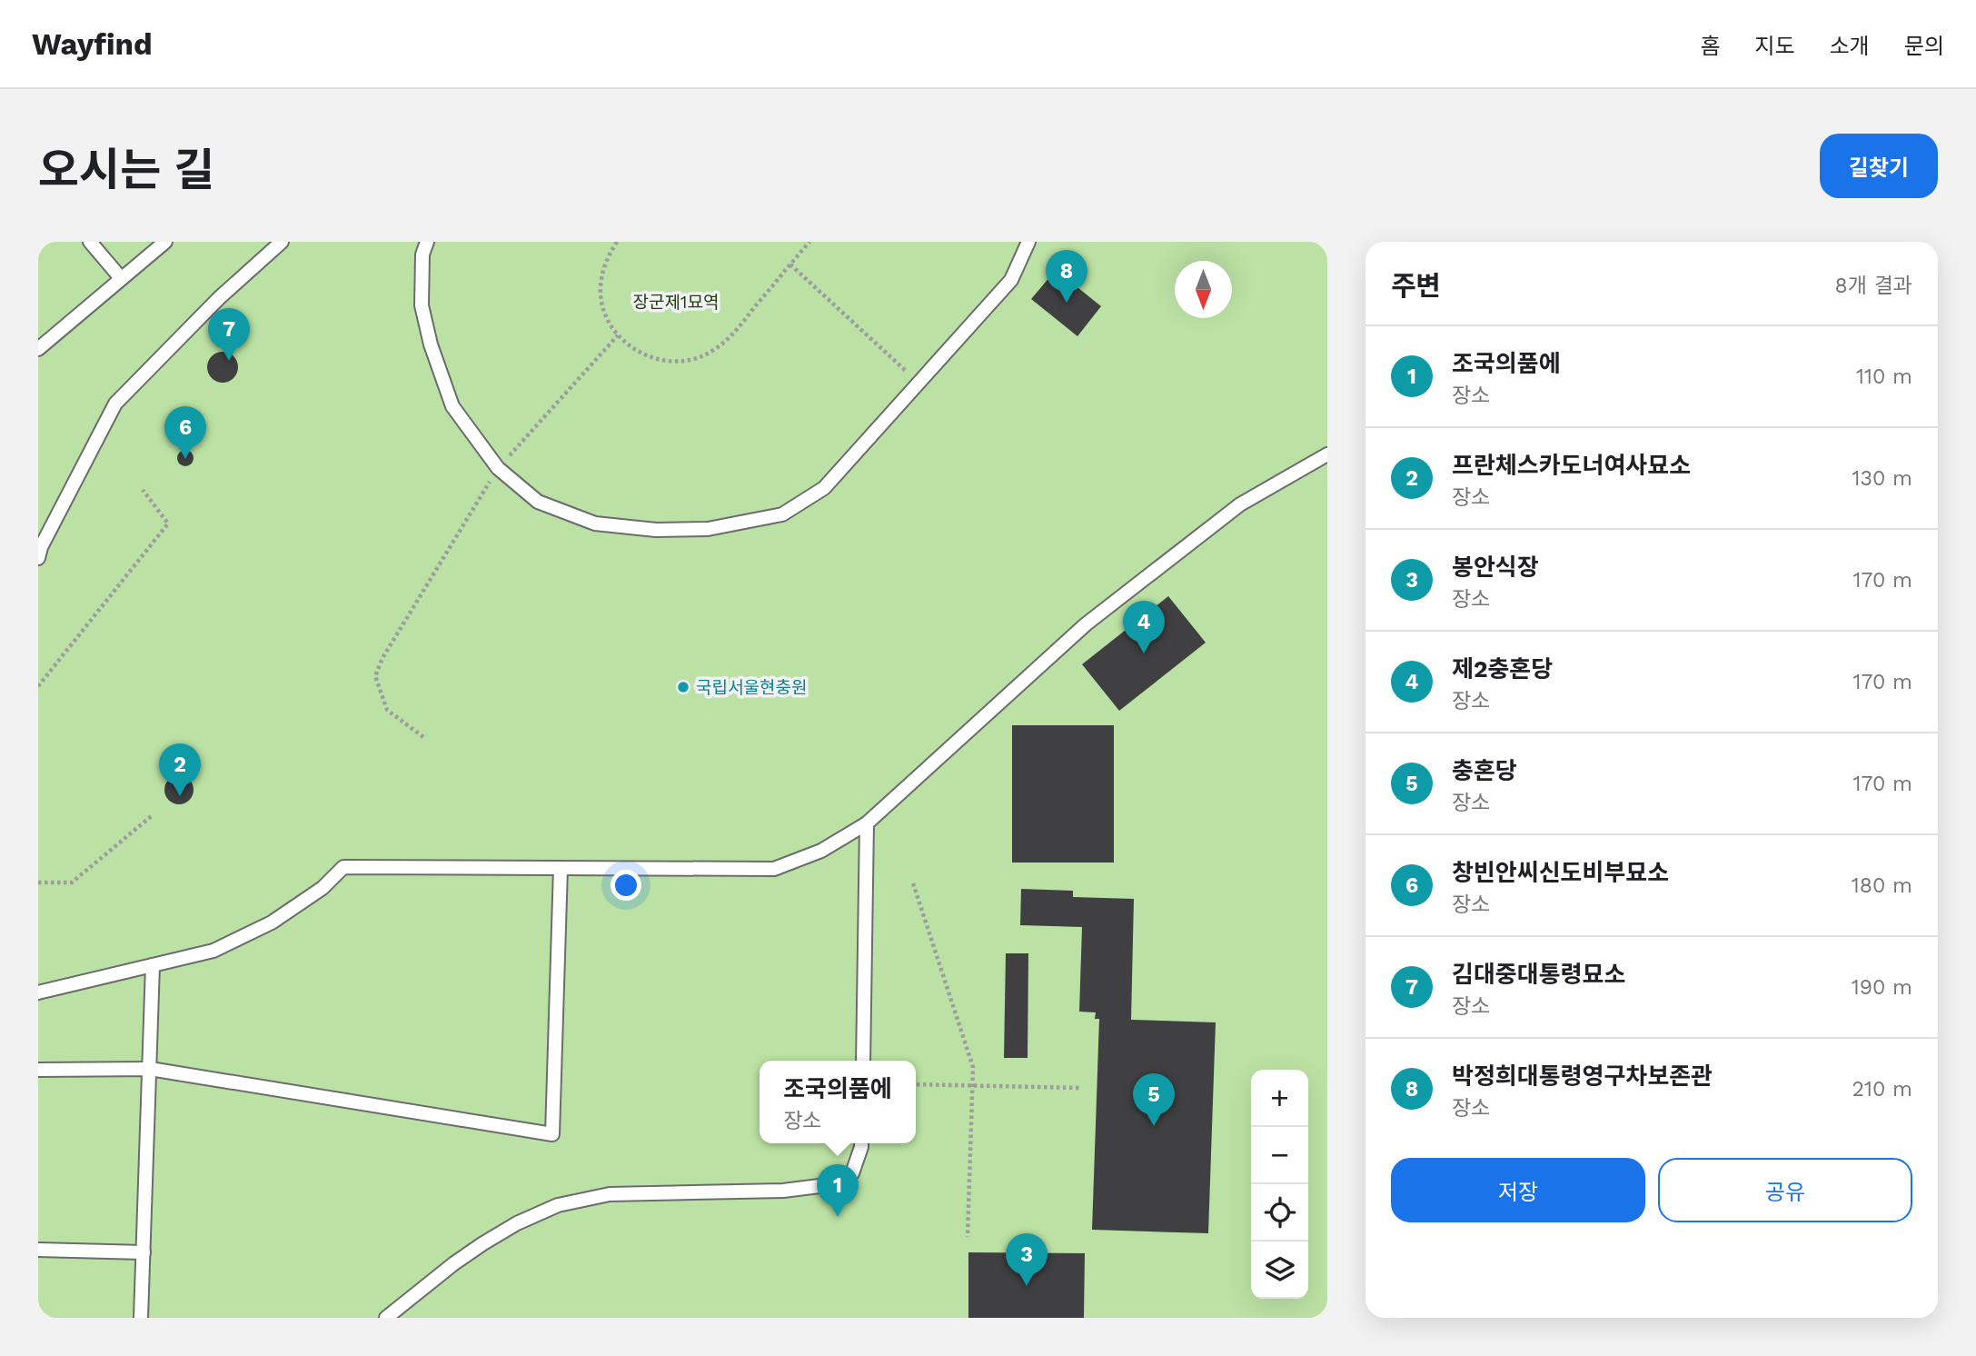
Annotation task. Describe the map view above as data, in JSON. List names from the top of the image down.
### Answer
{
  "parks": ["장군제1묘역"],
  "places": ["국립서울현충원"],
  "north": "bottom",
  "page": {
    "header": "Wayfind",
    "nav": [
      "홈",
      "지도",
      "소개",
      "문의"
    ],
    "title": "오시는 길",
    "buttons": [
      "길찾기",
      ["저장", "공유"]
    ],
    "heading": ["주변", "8개 결과"],
    "pins": [
      "8",
      "7",
      "6",
      "4",
      "2",
      "5",
      "1",
      "3"
    ],
    "list": [
      {
        "mark": "1",
        "name": "조국의품에",
        "note": "장소",
        "value": "110 m"
      },
      {
        "mark": "2",
        "name": "프란체스카도너여사묘소",
        "note": "장소",
        "value": "130 m"
      },
      {
        "mark": "3",
        "name": "봉안식장",
        "note": "장소",
        "value": "170 m"
      },
      {
        "mark": "4",
        "name": "제2충혼당",
        "note": "장소",
        "value": "170 m"
      },
      {
        "mark": "5",
        "name": "충혼당",
        "note": "장소",
        "value": "170 m"
      },
      {
        "mark": "6",
        "name": "창빈안씨신도비부묘소",
        "note": "장소",
        "value": "180 m"
      },
      {
        "mark": "7",
        "name": "김대중대통령묘소",
        "note": "장소",
        "value": "190 m"
      },
      {
        "mark": "8",
        "name": "박정희대통령영구차보존관",
        "note": "장소",
        "value": "210 m"
      }
    ],
    "popup": ["조국의품에", "장소"],
    "map_buttons": ["+", "−"]
  }
}
